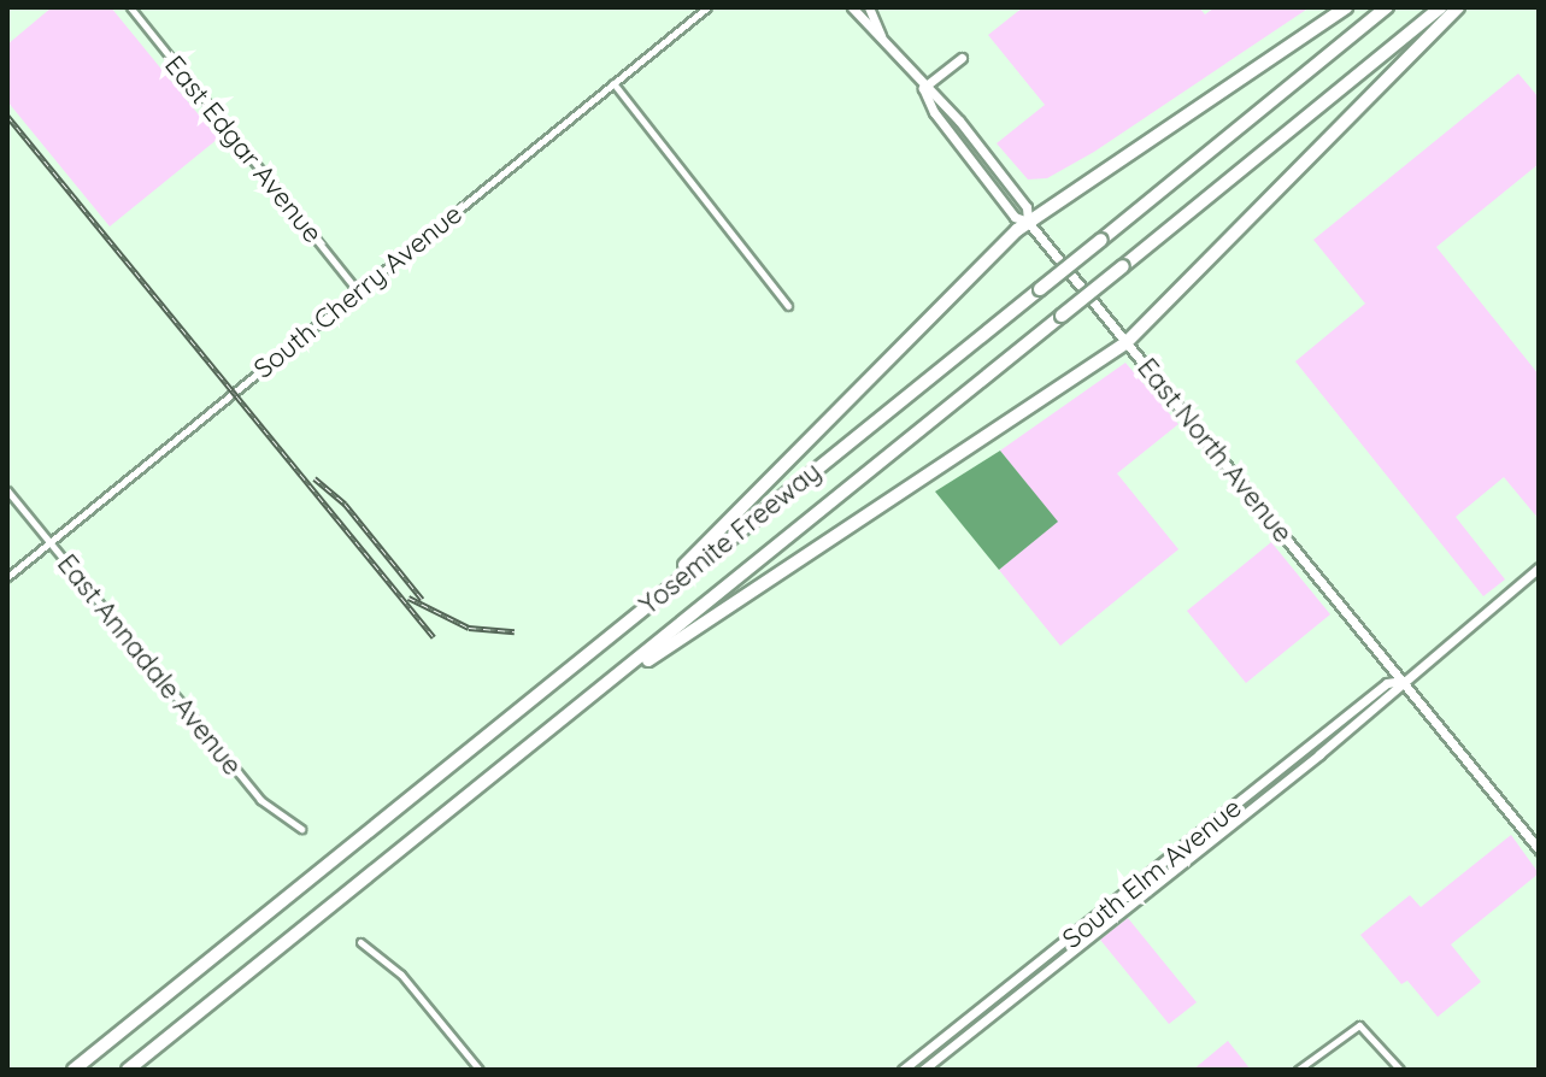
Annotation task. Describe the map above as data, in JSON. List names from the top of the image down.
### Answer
{
  "streets": {
    "highway": ["Yosemite Freeway"],
    "street": [
      "East Edgar Avenue",
      "South Cherry Avenue",
      "East North Avenue",
      "East Annadale Avenue",
      "South Elm Avenue"
    ]
  },
  "crossings": [
    ["East Edgar Avenue", "South Cherry Avenue"],
    ["South Cherry Avenue", "East Annadale Avenue"],
    ["East North Avenue", "South Elm Avenue"]
  ]
}
